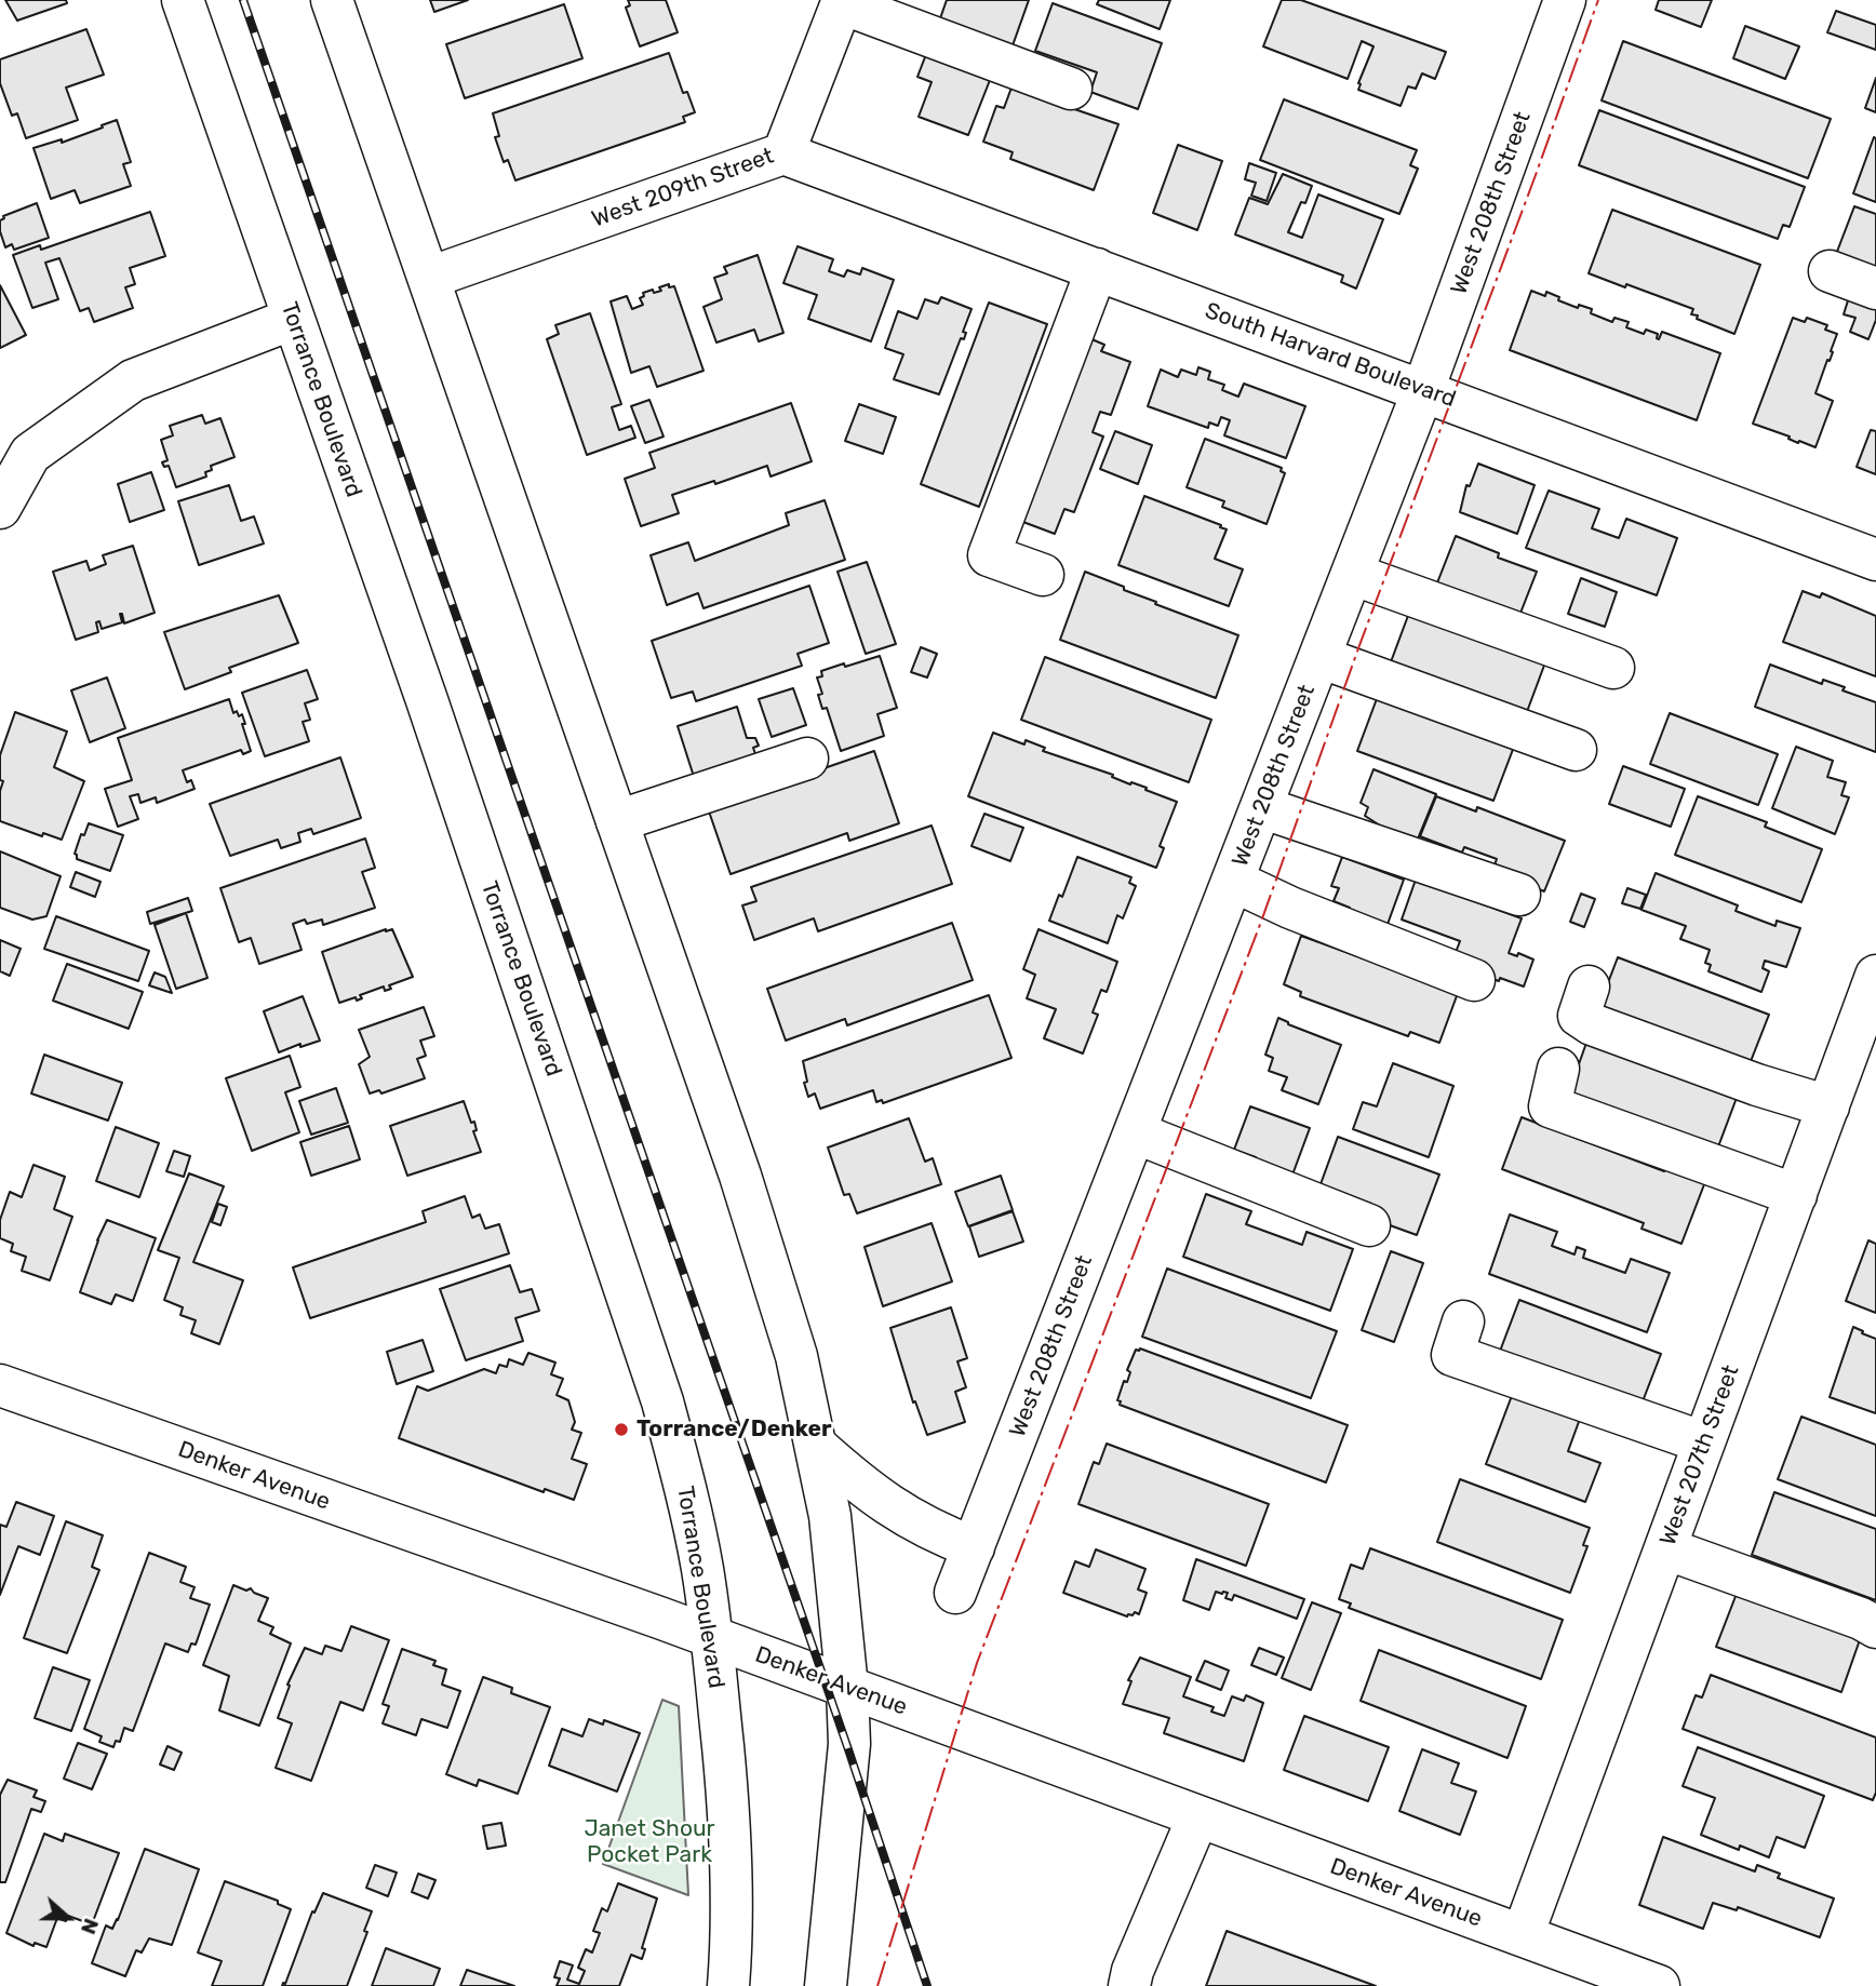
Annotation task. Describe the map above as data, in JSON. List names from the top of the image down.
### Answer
{
  "streets": {
    "street": [
      "West 209th Street",
      "West 208th Street",
      "South Harvard Boulevard",
      "Torrance Boulevard",
      "West 207th Street",
      "Denker Avenue"
    ]
  },
  "crossings": [
    ["West 209th Street", "South Harvard Boulevard"],
    ["West 208th Street", "South Harvard Boulevard"],
    ["Torrance Boulevard", "Denker Avenue"],
    ["West 207th Street", "Denker Avenue"]
  ],
  "parks": ["Janet Shour Pocket Park"],
  "places": ["Torrance/Denker"],
  "north": "right"
}
